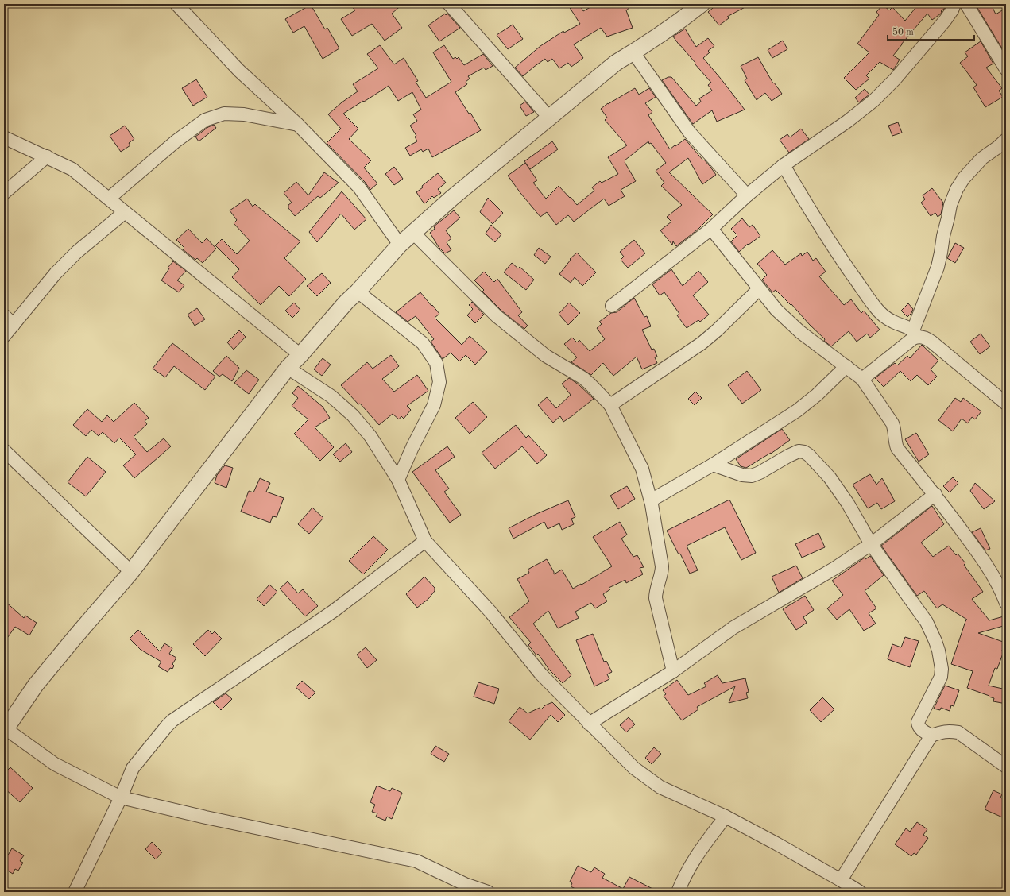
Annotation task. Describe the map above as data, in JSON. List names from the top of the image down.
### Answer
{
  "scale_bar": "50 m"
}
